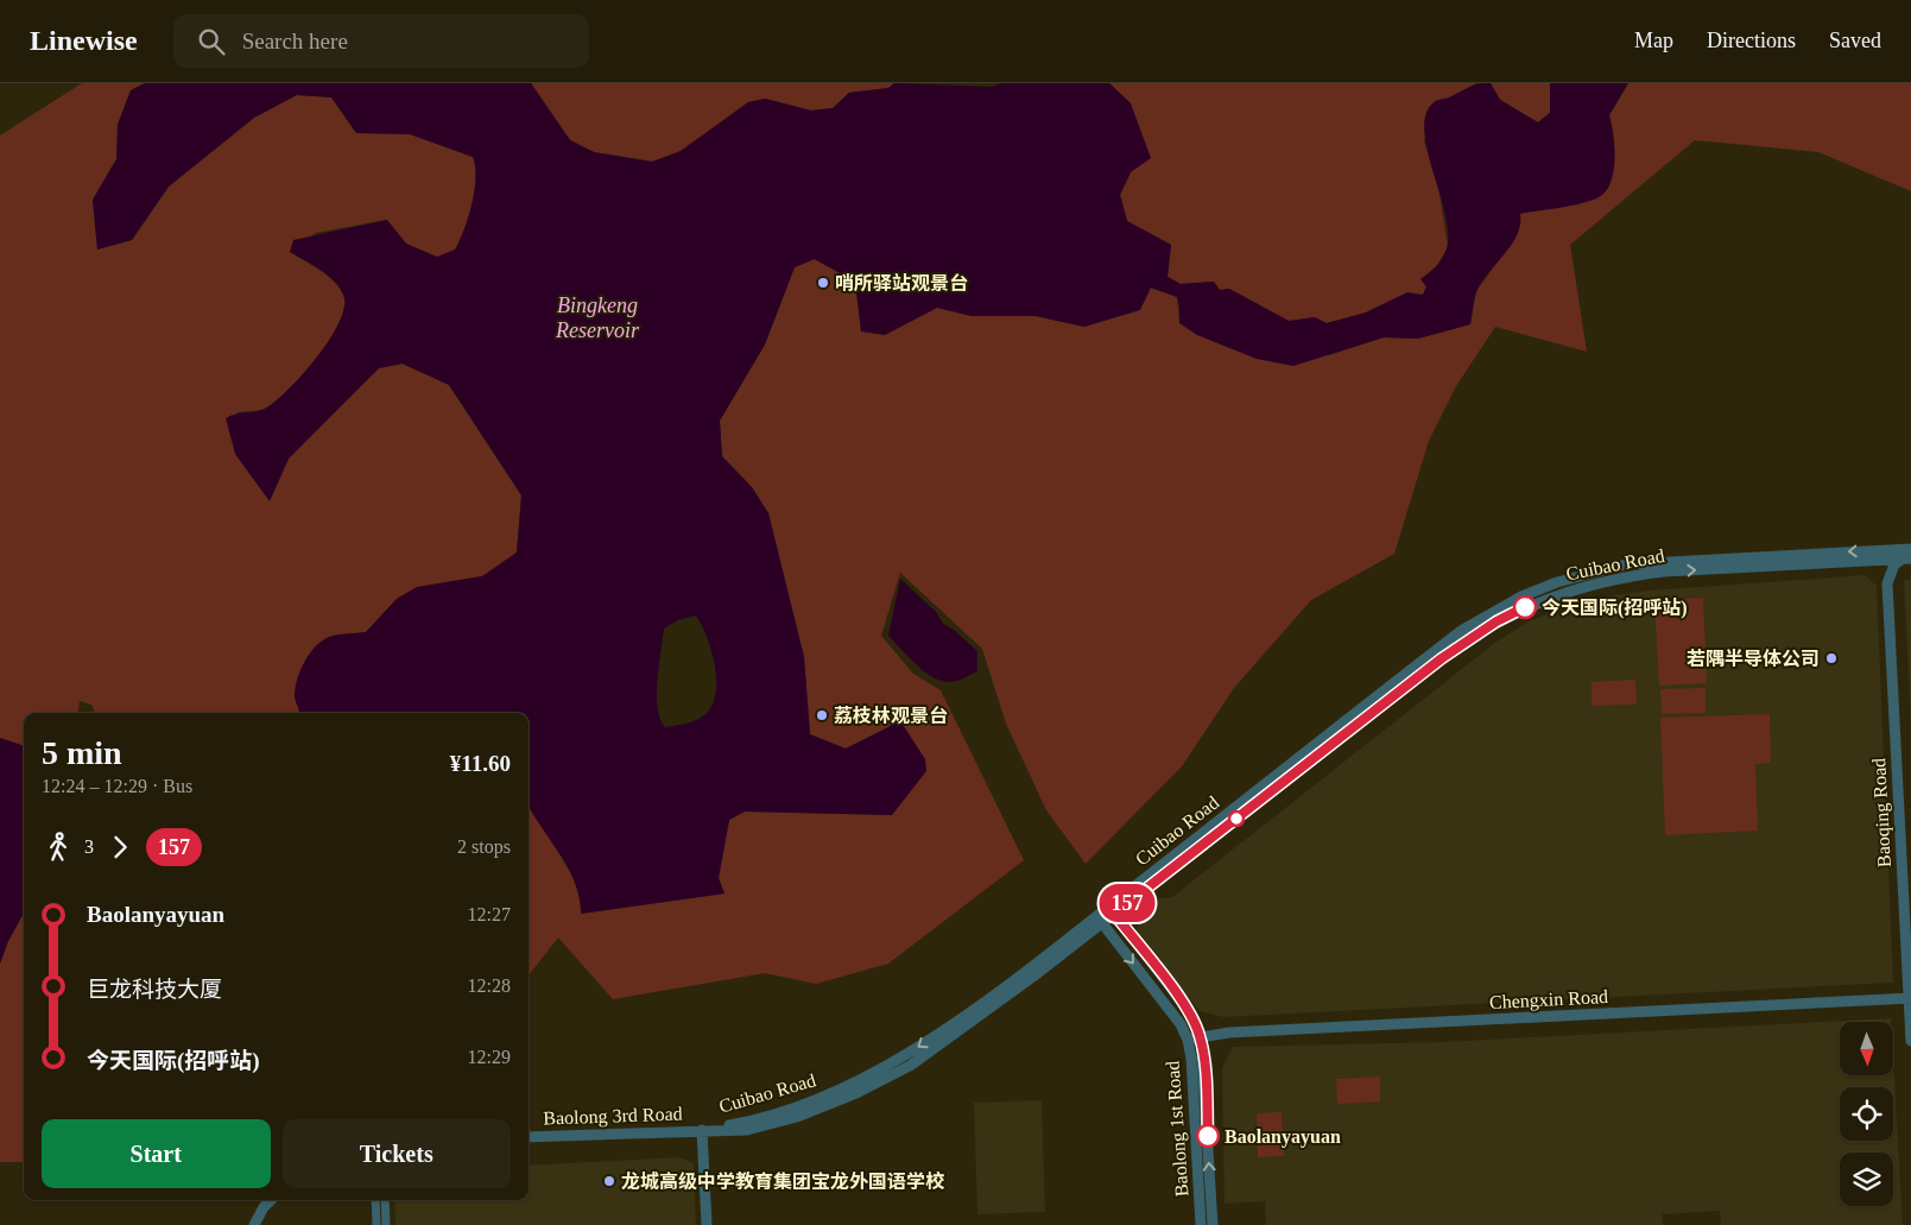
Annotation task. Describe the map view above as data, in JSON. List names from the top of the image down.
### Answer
{
  "streets": {
    "street": [
      "Cuibao Road",
      "Baoqing Road",
      "Chengxin Road",
      "Baolong 3rd Road",
      "Baolong 1st Road"
    ]
  },
  "crossings": [
    ["Cuibao Road", "Baolong 3rd Road"],
    ["Cuibao Road", "Baolong 1st Road"],
    ["Baoqing Road", "Chengxin Road"],
    ["Chengxin Road", "Baolong 1st Road"]
  ],
  "water": ["Bingkeng Reservoir"],
  "places": [
    "哨所驿站观景台",
    "今天国际(招呼站)",
    "若隅半导体公司",
    "荔枝林观景台",
    "Baolanyayuan",
    "龙城高级中学教育集团宝龙外国语学校"
  ],
  "lines": ["bus line 157"],
  "north": "bottom",
  "page": {
    "header": "Linewise",
    "search": "Search here",
    "nav": ["Map", "Directions", "Saved"],
    "on_map": "157",
    "heading": ["5 min", "12:24 – 12:29 · Bus", "¥11.60"],
    "legs": ["3", "157", "2 stops"],
    "list": [
      {
        "name": "Baolanyayuan",
        "value": "12:27"
      },
      {
        "name": "巨龙科技大厦",
        "value": "12:28"
      },
      {
        "name": "今天国际(招呼站)",
        "value": "12:29"
      }
    ],
    "buttons": ["Start", "Tickets"]
  }
}
